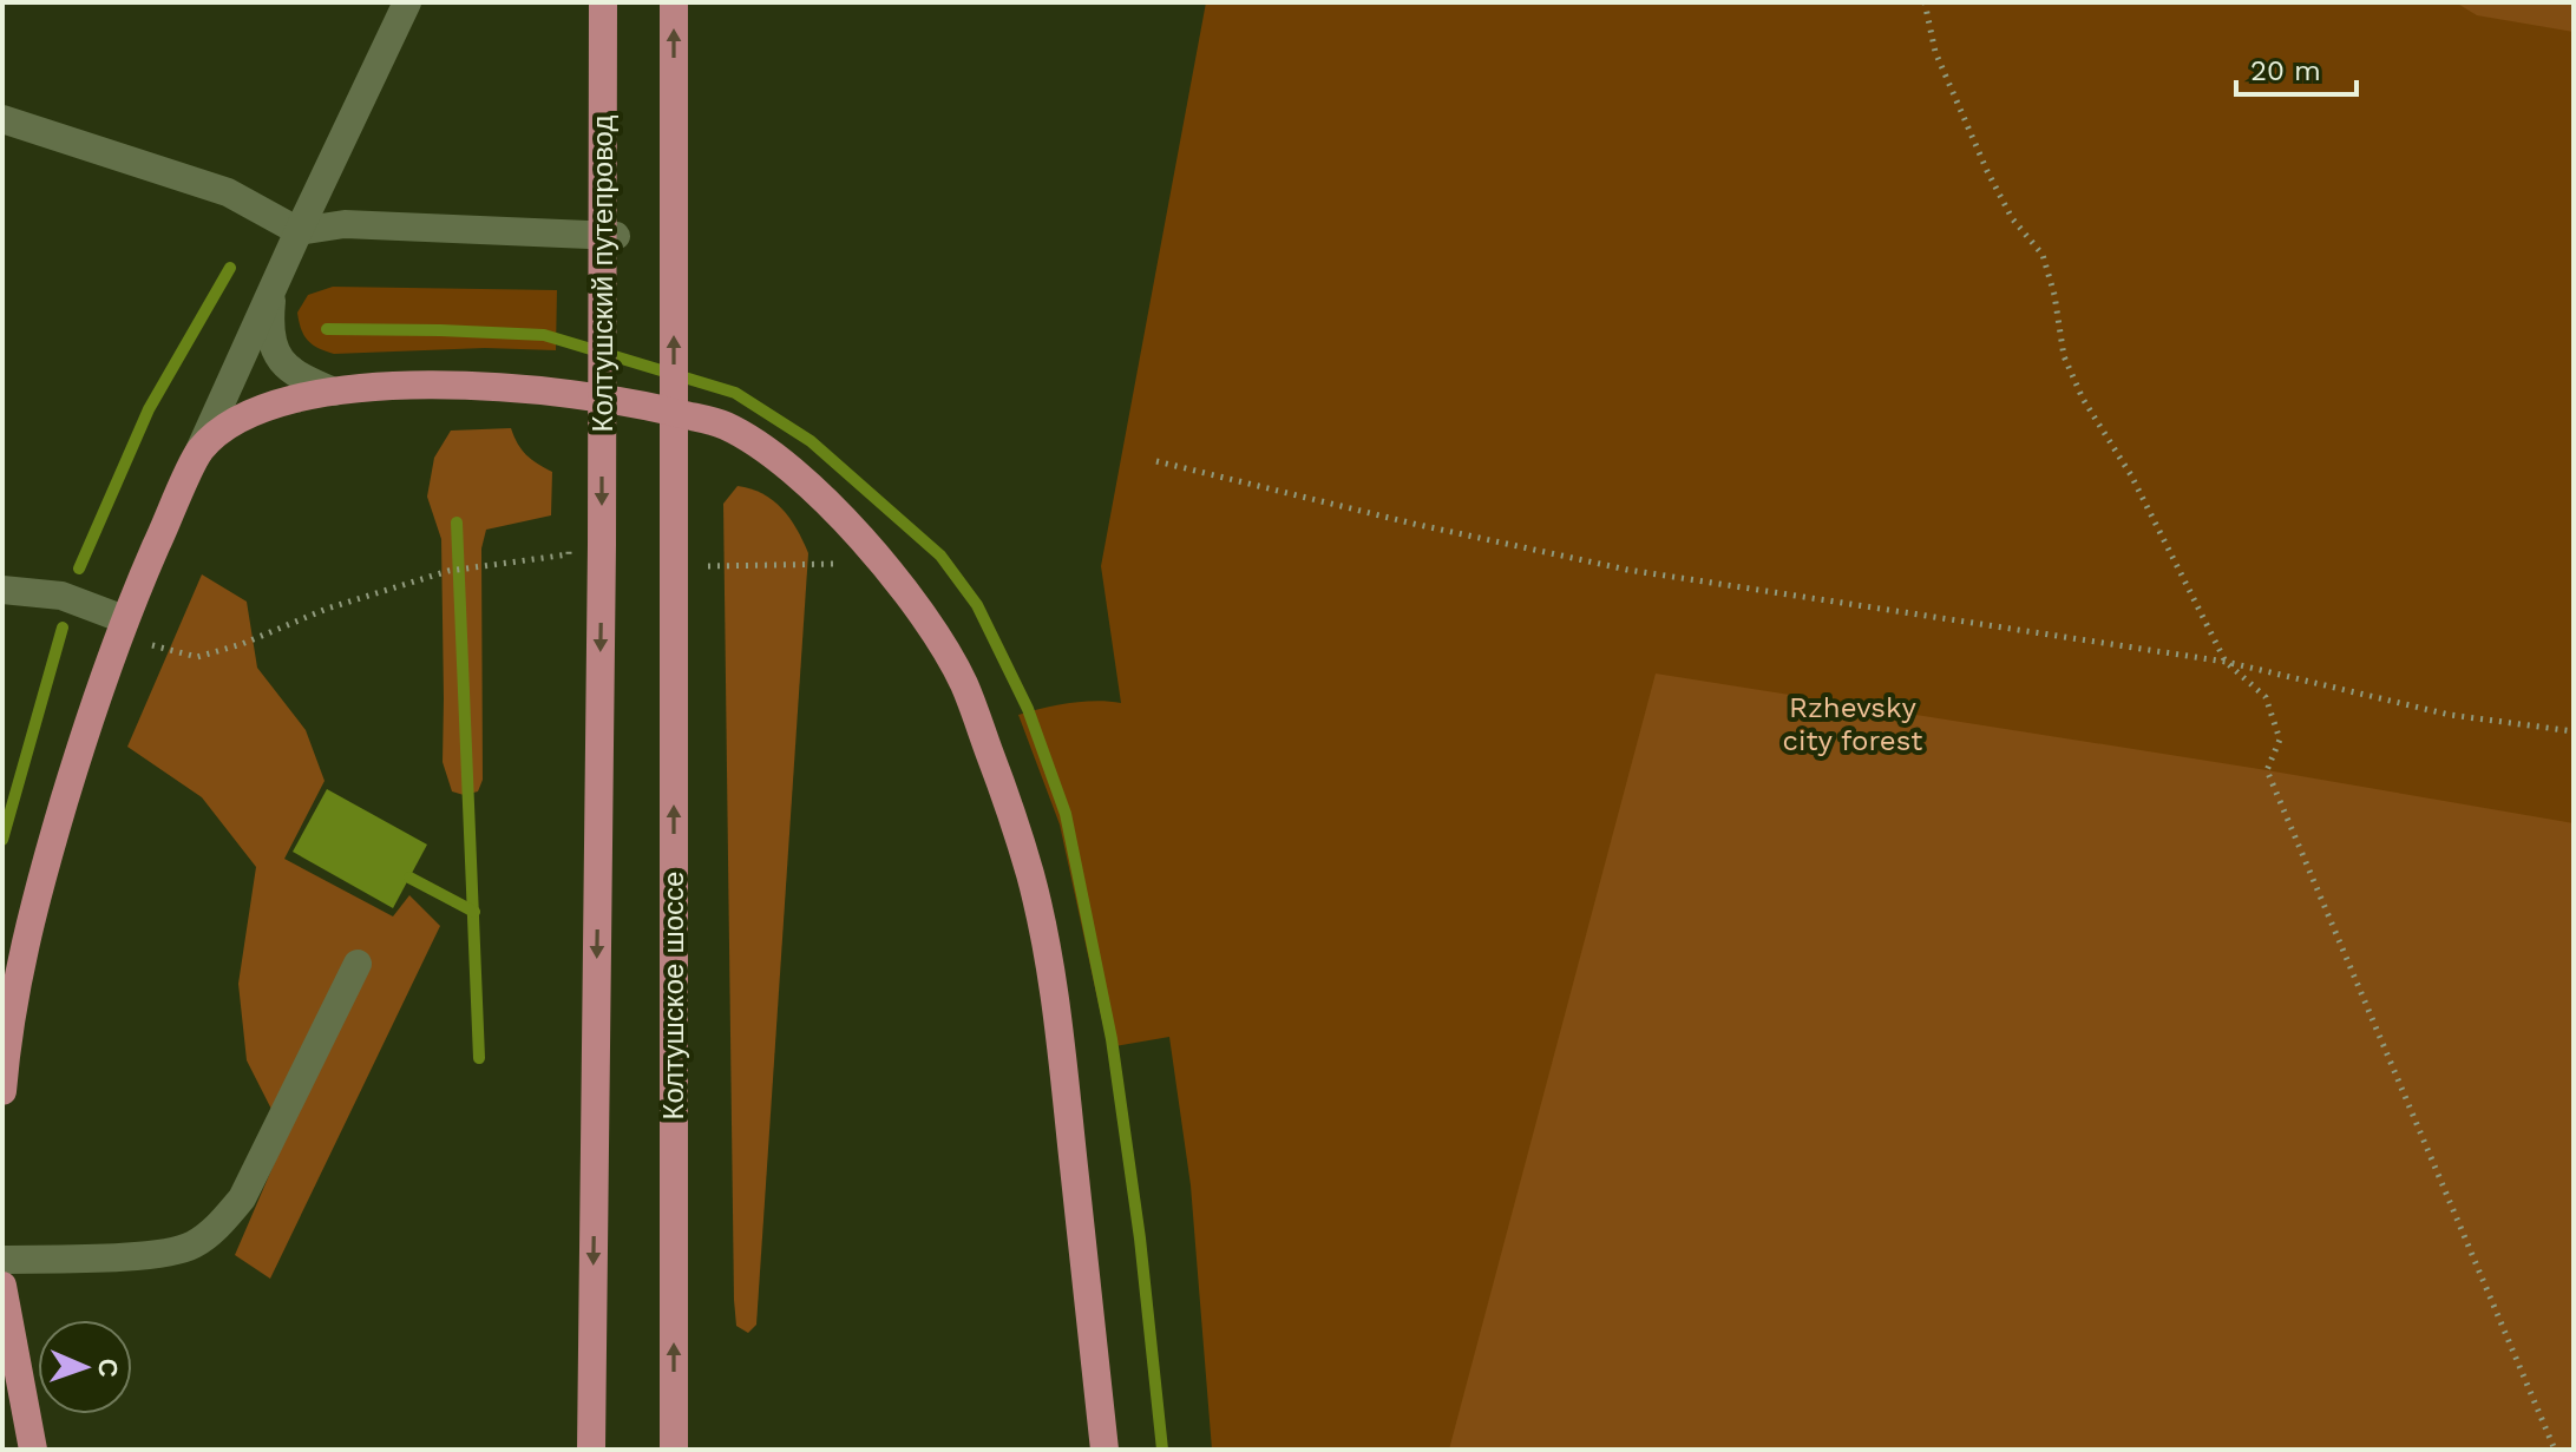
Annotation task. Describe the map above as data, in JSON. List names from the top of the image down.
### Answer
{
  "streets": {
    "main road": ["Колтушский путепровод", "Колтушское шоссе"]
  },
  "one_way": ["Колтушский путепровод", "Колтушское шоссе"],
  "parks": ["Rzhevsky city forest"],
  "scale_bar": "20 m",
  "north": "right"
}
